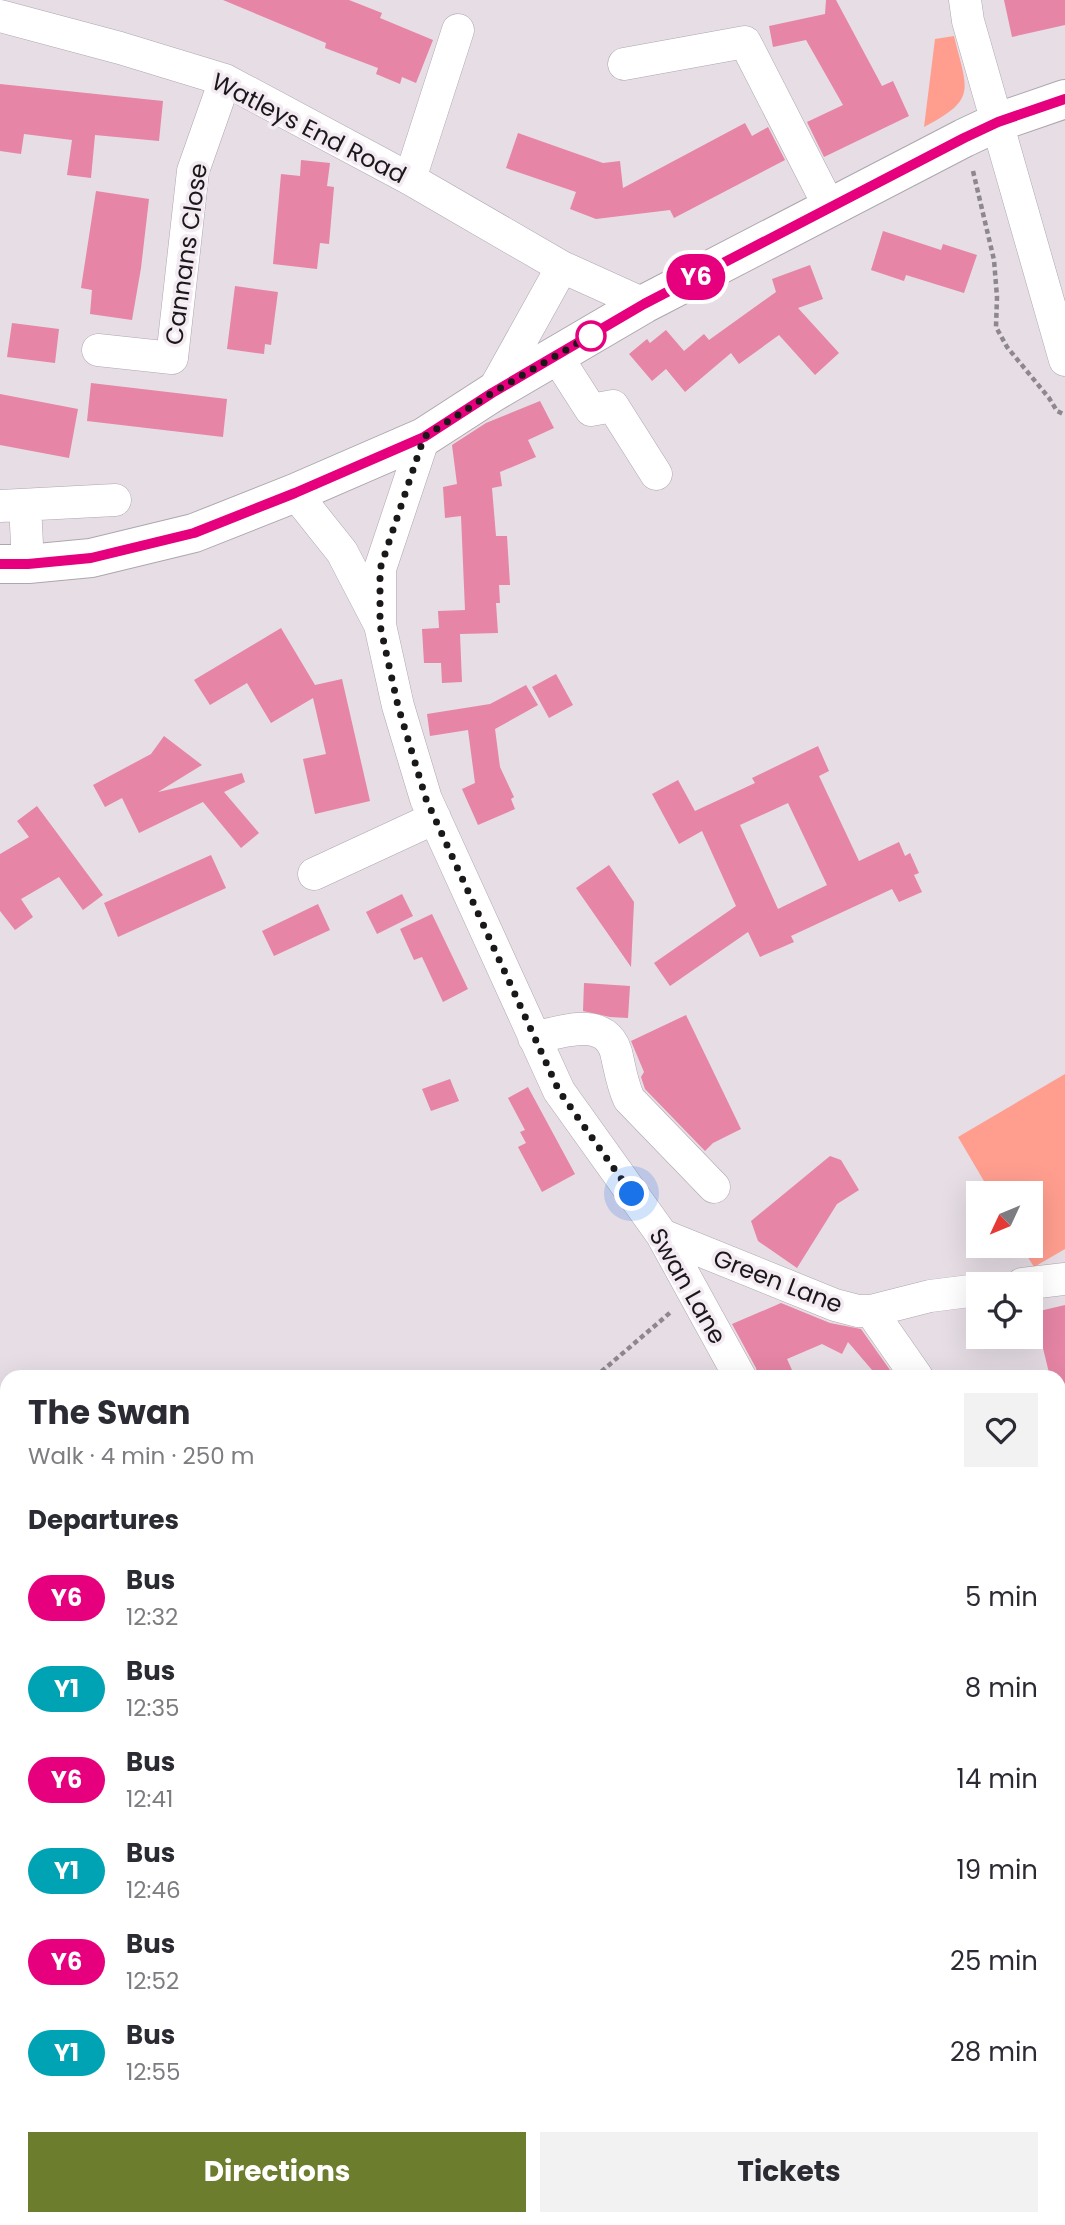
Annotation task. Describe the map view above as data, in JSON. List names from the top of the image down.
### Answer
{
  "streets": {
    "street": [
      "Watleys End Road",
      "Cannans Close",
      "Green Lane",
      "Swan Lane"
    ]
  },
  "crossings": [
    ["Watleys End Road", "Cannans Close"],
    ["Green Lane", "Swan Lane"]
  ],
  "lines": ["bus line Y6"],
  "north": "bottom left",
  "page": {
    "on_map": "Y6",
    "heading": [
      ["The Swan", "Walk · 4 min · 250 m"],
      "Departures"
    ],
    "list": [
      {
        "mark": "Y6",
        "name": "Bus",
        "note": "12:32",
        "value": "5 min"
      },
      {
        "mark": "Y1",
        "name": "Bus",
        "note": "12:35",
        "value": "8 min"
      },
      {
        "mark": "Y6",
        "name": "Bus",
        "note": "12:41",
        "value": "14 min"
      },
      {
        "mark": "Y1",
        "name": "Bus",
        "note": "12:46",
        "value": "19 min"
      },
      {
        "mark": "Y6",
        "name": "Bus",
        "note": "12:52",
        "value": "25 min"
      },
      {
        "mark": "Y1",
        "name": "Bus",
        "note": "12:55",
        "value": "28 min"
      }
    ],
    "buttons": ["Directions", "Tickets"]
  }
}
